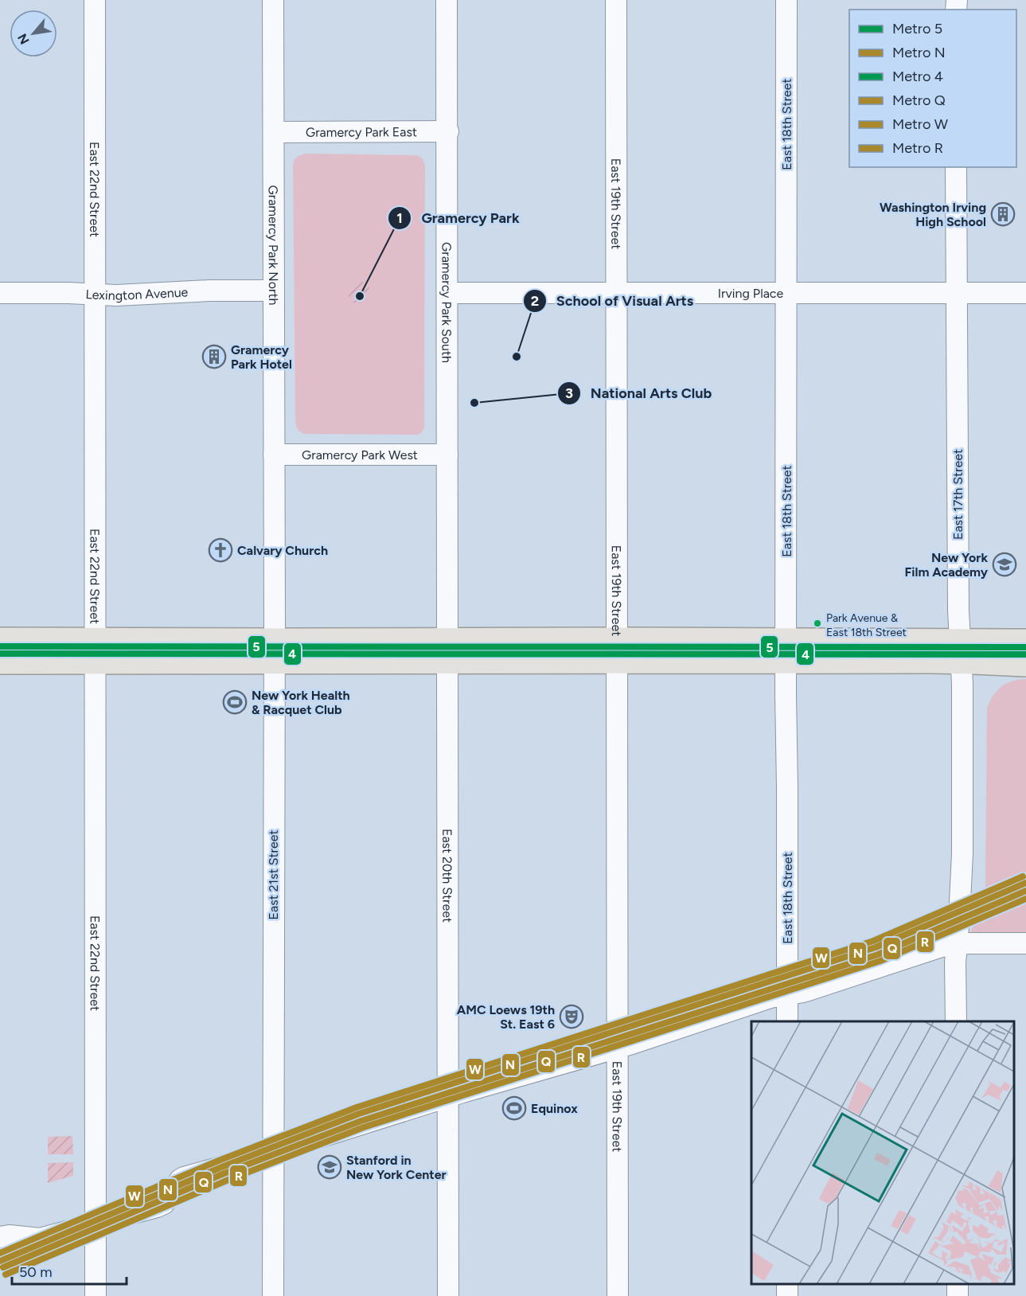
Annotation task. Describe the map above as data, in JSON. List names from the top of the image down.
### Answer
{
  "streets": {
    "street": [
      "East 18th Street",
      "Gramercy Park East",
      "East 22nd Street",
      "East 19th Street",
      "Gramercy Park North",
      "Lexington Avenue",
      "Irving Place",
      "Gramercy Park South",
      "Gramercy Park West",
      "East 17th Street",
      "East 21st Street",
      "East 20th Street"
    ]
  },
  "crossings": [
    ["East 18th Street", "Irving Place"],
    ["Gramercy Park East", "Gramercy Park North"],
    ["Gramercy Park East", "Gramercy Park South"],
    ["East 22nd Street", "Lexington Avenue"],
    ["East 19th Street", "Irving Place"],
    ["Gramercy Park North", "Lexington Avenue"],
    ["Gramercy Park North", "Gramercy Park West"],
    ["Gramercy Park North", "East 21st Street"],
    ["Irving Place", "Gramercy Park South"],
    ["Irving Place", "East 17th Street"],
    ["Gramercy Park South", "Gramercy Park West"],
    ["Gramercy Park South", "East 20th Street"],
    ["Gramercy Park West", "East 21st Street"],
    ["Gramercy Park West", "East 20th Street"]
  ],
  "places": {
    "building": ["Washington Irving High School", "Gramercy Park Hotel"],
    "other": [
      "Gramercy Park",
      "School of Visual Arts",
      "National Arts Club",
      "Park Avenue & East 18th Street"
    ],
    "church": ["Calvary Church"],
    "school or university": ["New York Film Academy", "Stanford in New York Center"],
    "sports": ["New York Health & Racquet Club", "Equinox"],
    "theatre": ["AMC Loews 19th St. East 6"]
  },
  "lines": [
    "metro line 5",
    "metro line 4",
    "metro line W",
    "metro line N",
    "metro line Q",
    "metro line R"
  ],
  "legend": [
    "Metro 5",
    "Metro N",
    "Metro 4",
    "Metro Q",
    "Metro W",
    "Metro R"
  ],
  "scale_bar": "50 m",
  "north": "bottom left"
}
